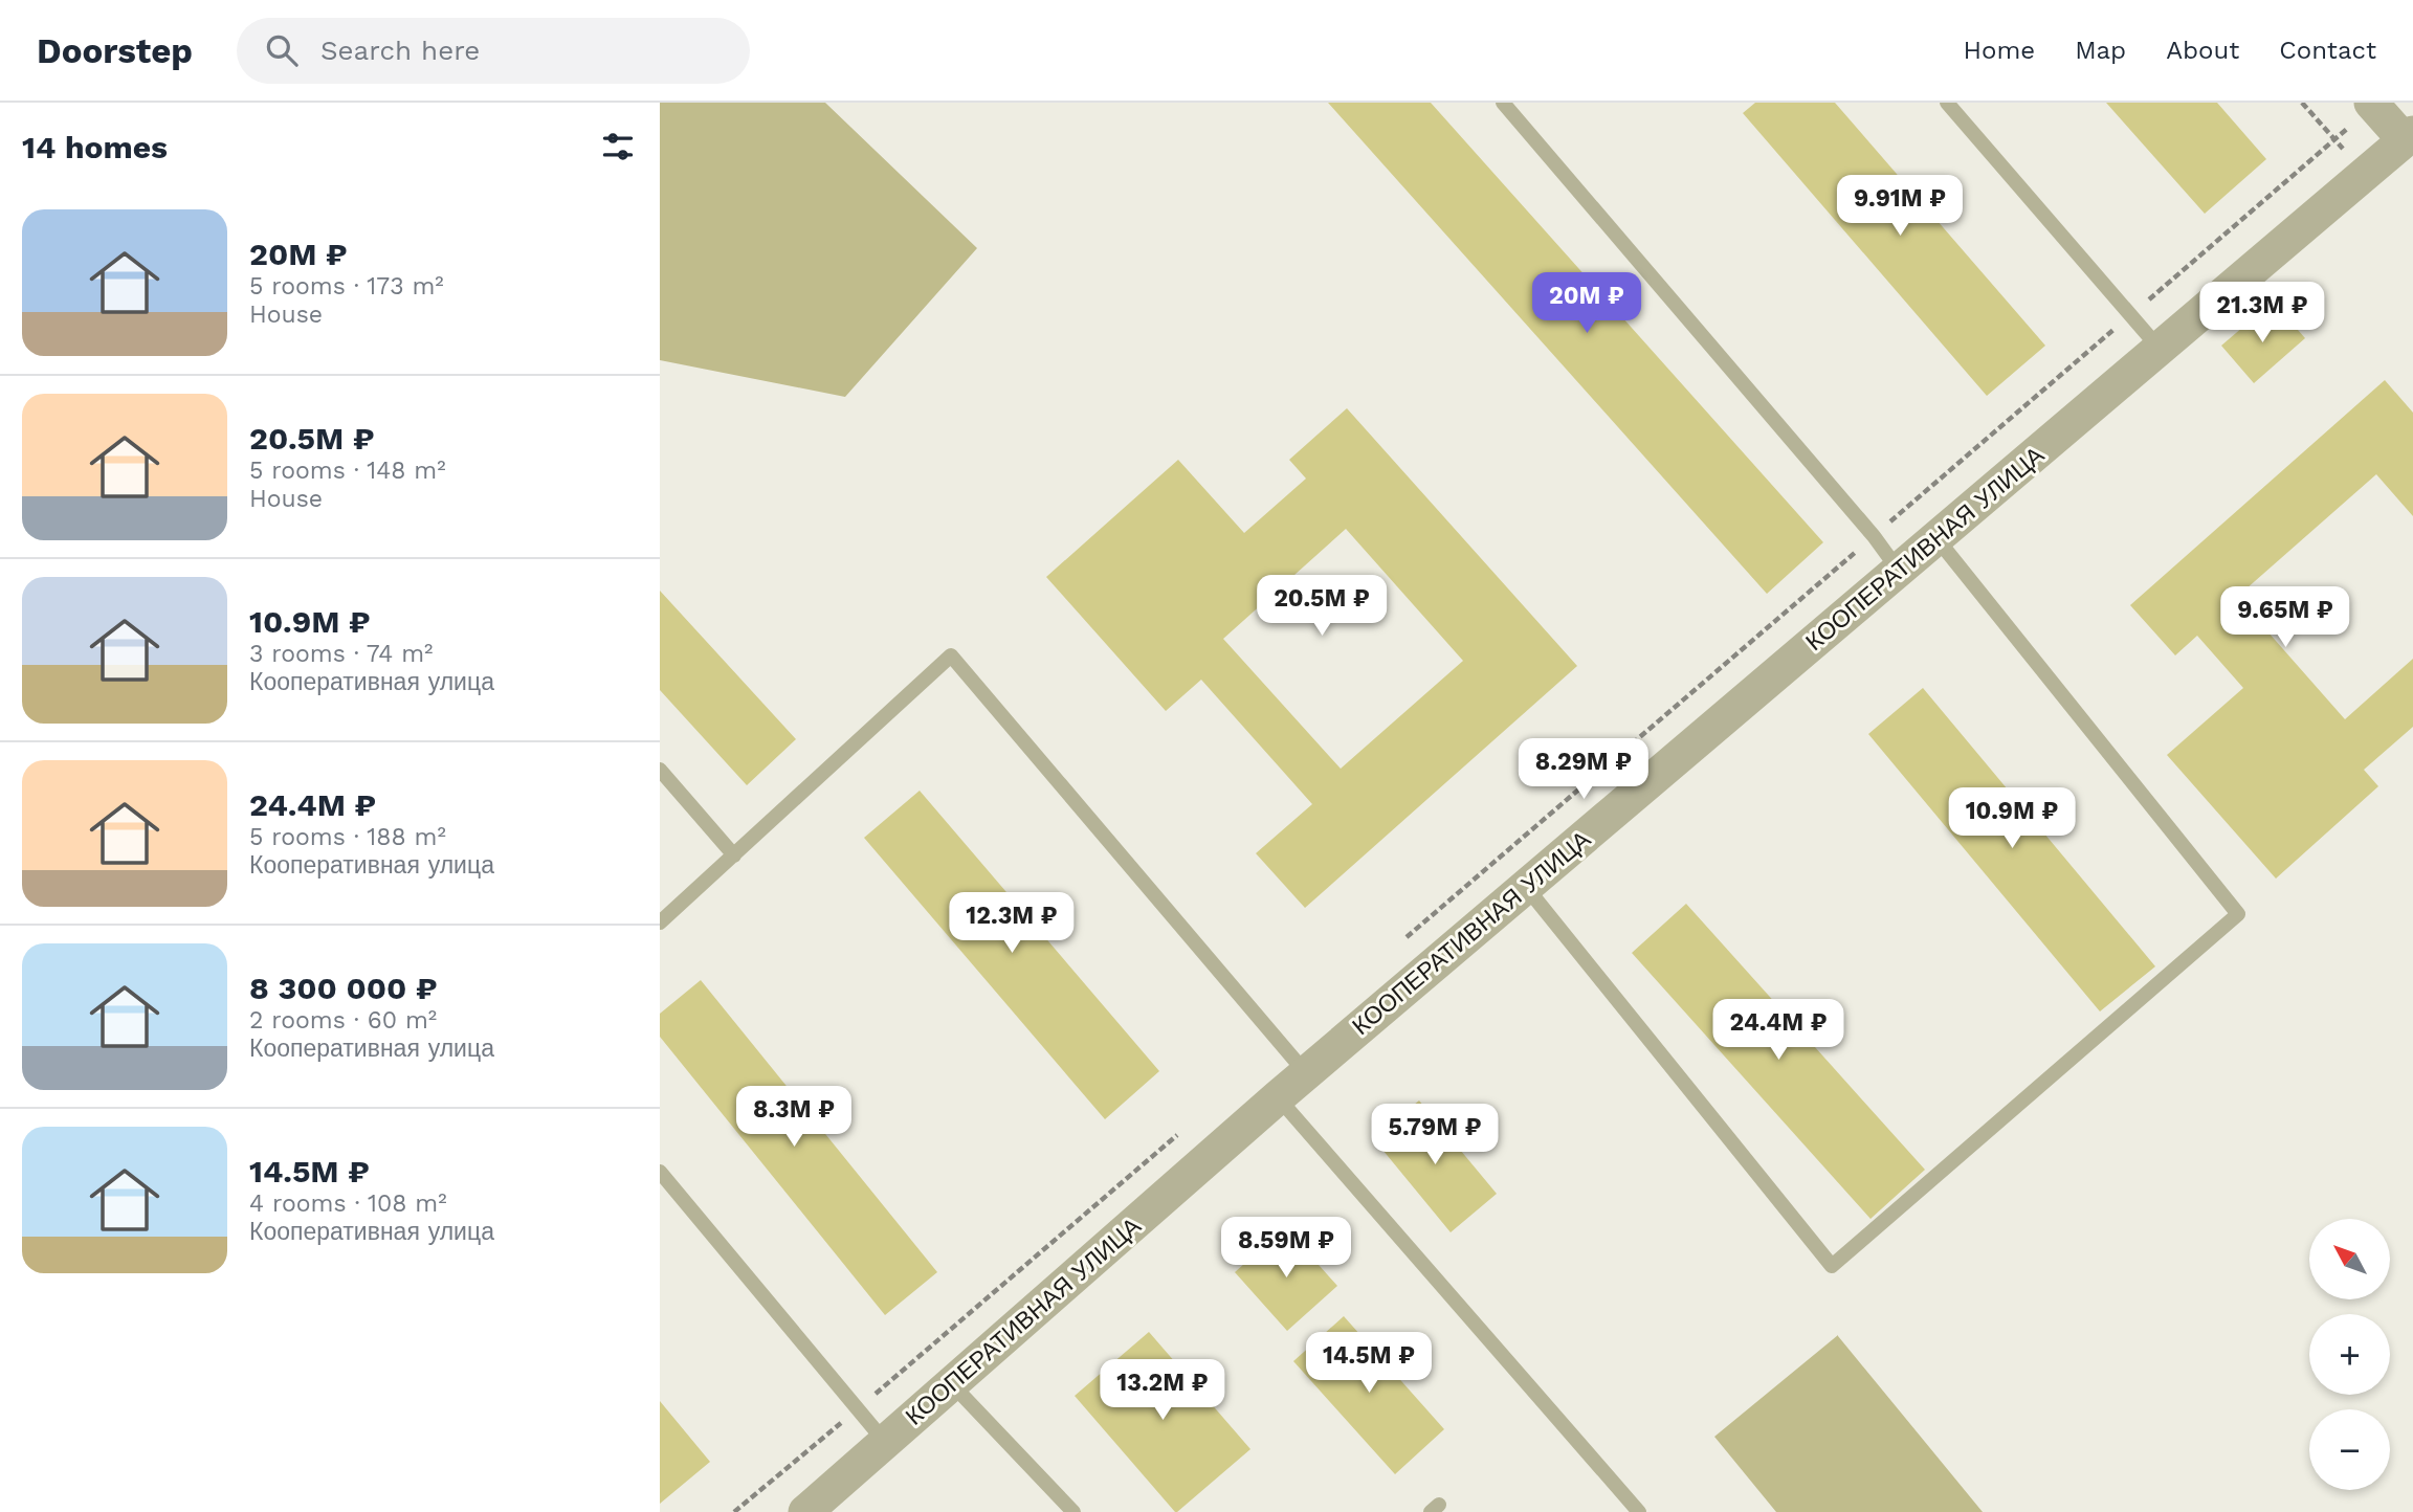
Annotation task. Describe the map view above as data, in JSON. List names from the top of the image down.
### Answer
{
  "streets": {
    "street": ["КООПЕРАТИВНАЯ УЛИЦА"]
  },
  "north": "top left",
  "page": {
    "header": "Doorstep",
    "search": "Search here",
    "nav": [
      "Home",
      "Map",
      "About",
      "Contact"
    ],
    "heading": "14 homes",
    "price": [
      "9.91M ₽",
      "20M ₽",
      "21.3M ₽",
      "20.5M ₽",
      "9.65M ₽",
      "8.29M ₽",
      "10.9M ₽",
      "12.3M ₽",
      "24.4M ₽",
      "8.3M ₽",
      "5.79M ₽",
      "8.59M ₽",
      "14.5M ₽",
      "13.2M ₽"
    ],
    "list": [
      {
        "name": "20M ₽",
        "note": "5 rooms · 173 m² · House"
      },
      {
        "name": "20.5M ₽",
        "note": "5 rooms · 148 m² · House"
      },
      {
        "name": "10.9M ₽",
        "note": "3 rooms · 74 m² · Кооперативная улица"
      },
      {
        "name": "24.4M ₽",
        "note": "5 rooms · 188 m² · Кооперативная улица"
      },
      {
        "name": "8 300 000 ₽",
        "note": "2 rooms · 60 m² · Кооперативная улица"
      },
      {
        "name": "14.5M ₽",
        "note": "4 rooms · 108 m² · Кооперативная улица"
      }
    ],
    "map_buttons": ["+", "−"]
  }
}
